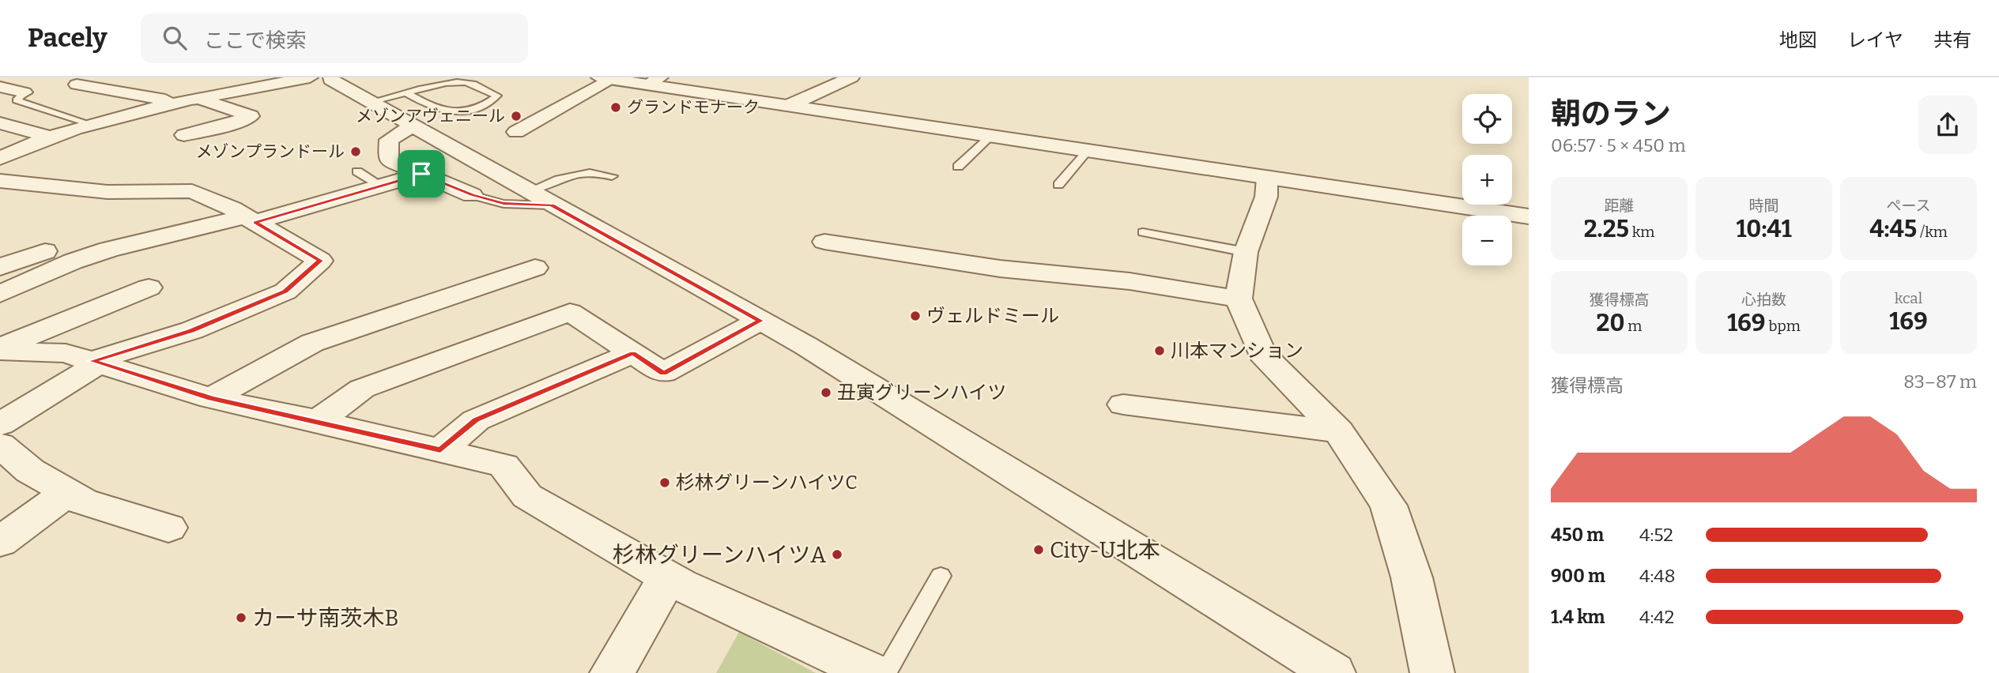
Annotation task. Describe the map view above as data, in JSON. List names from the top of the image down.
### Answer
{
  "places": [
    "グランドモナーク",
    "メゾンアヴェニール",
    "メゾンプランドール",
    "ヴェルドミール",
    "川本マンション",
    "丑寅グリーンハイツ",
    "杉林グリーンハイツC",
    "City-U北本",
    "杉林グリーンハイツA",
    "カーサ南茨木B"
  ],
  "page": {
    "header": "Pacely",
    "search": "ここで検索",
    "nav": ["地図", "レイヤ", "共有"],
    "heading": ["朝のラン", "06:57 · 5 × 450 m"],
    "map_buttons": ["+", "−"],
    "stats": [
      ["距離", "2.25 km"],
      ["時間", "10:41"],
      ["ペース", "4:45 /km"],
      ["獲得標高", "20 m"],
      ["心拍数", "169 bpm"],
      ["kcal", "169"]
    ],
    "chart": ["獲得標高", "83–87 m"],
    "list": [
      {
        "name": "450 m",
        "note": "4:52"
      },
      {
        "name": "900 m",
        "note": "4:48"
      },
      {
        "name": "1.4 km",
        "note": "4:42"
      }
    ]
  }
}
